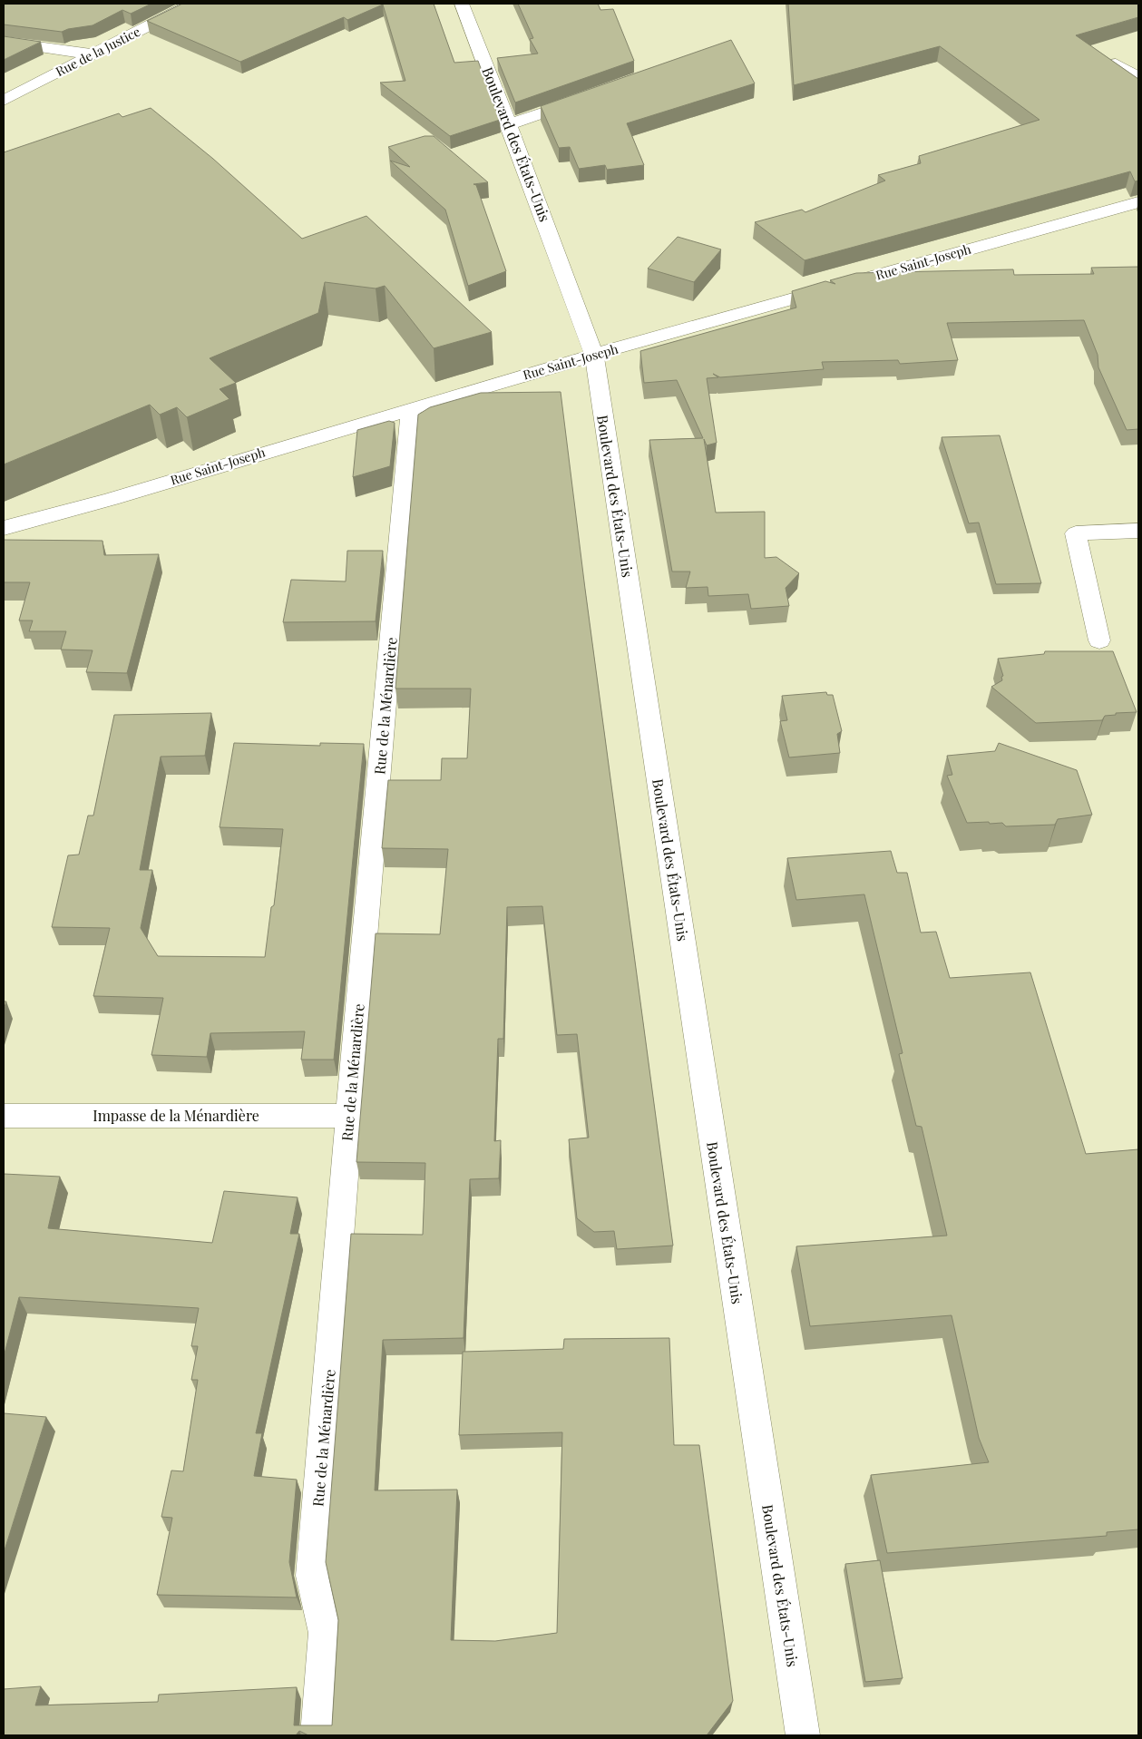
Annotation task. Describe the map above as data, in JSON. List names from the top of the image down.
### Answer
{
  "streets": {
    "street": [
      "Rue de la Justice",
      "Boulevard des États-Unis",
      "Rue Saint-Joseph",
      "Rue de la Ménardière",
      "Impasse de la Ménardière"
    ]
  },
  "crossings": [
    ["Boulevard des États-Unis", "Rue Saint-Joseph"],
    ["Rue Saint-Joseph", "Rue de la Ménardière"],
    ["Rue de la Ménardière", "Impasse de la Ménardière"]
  ]
}
